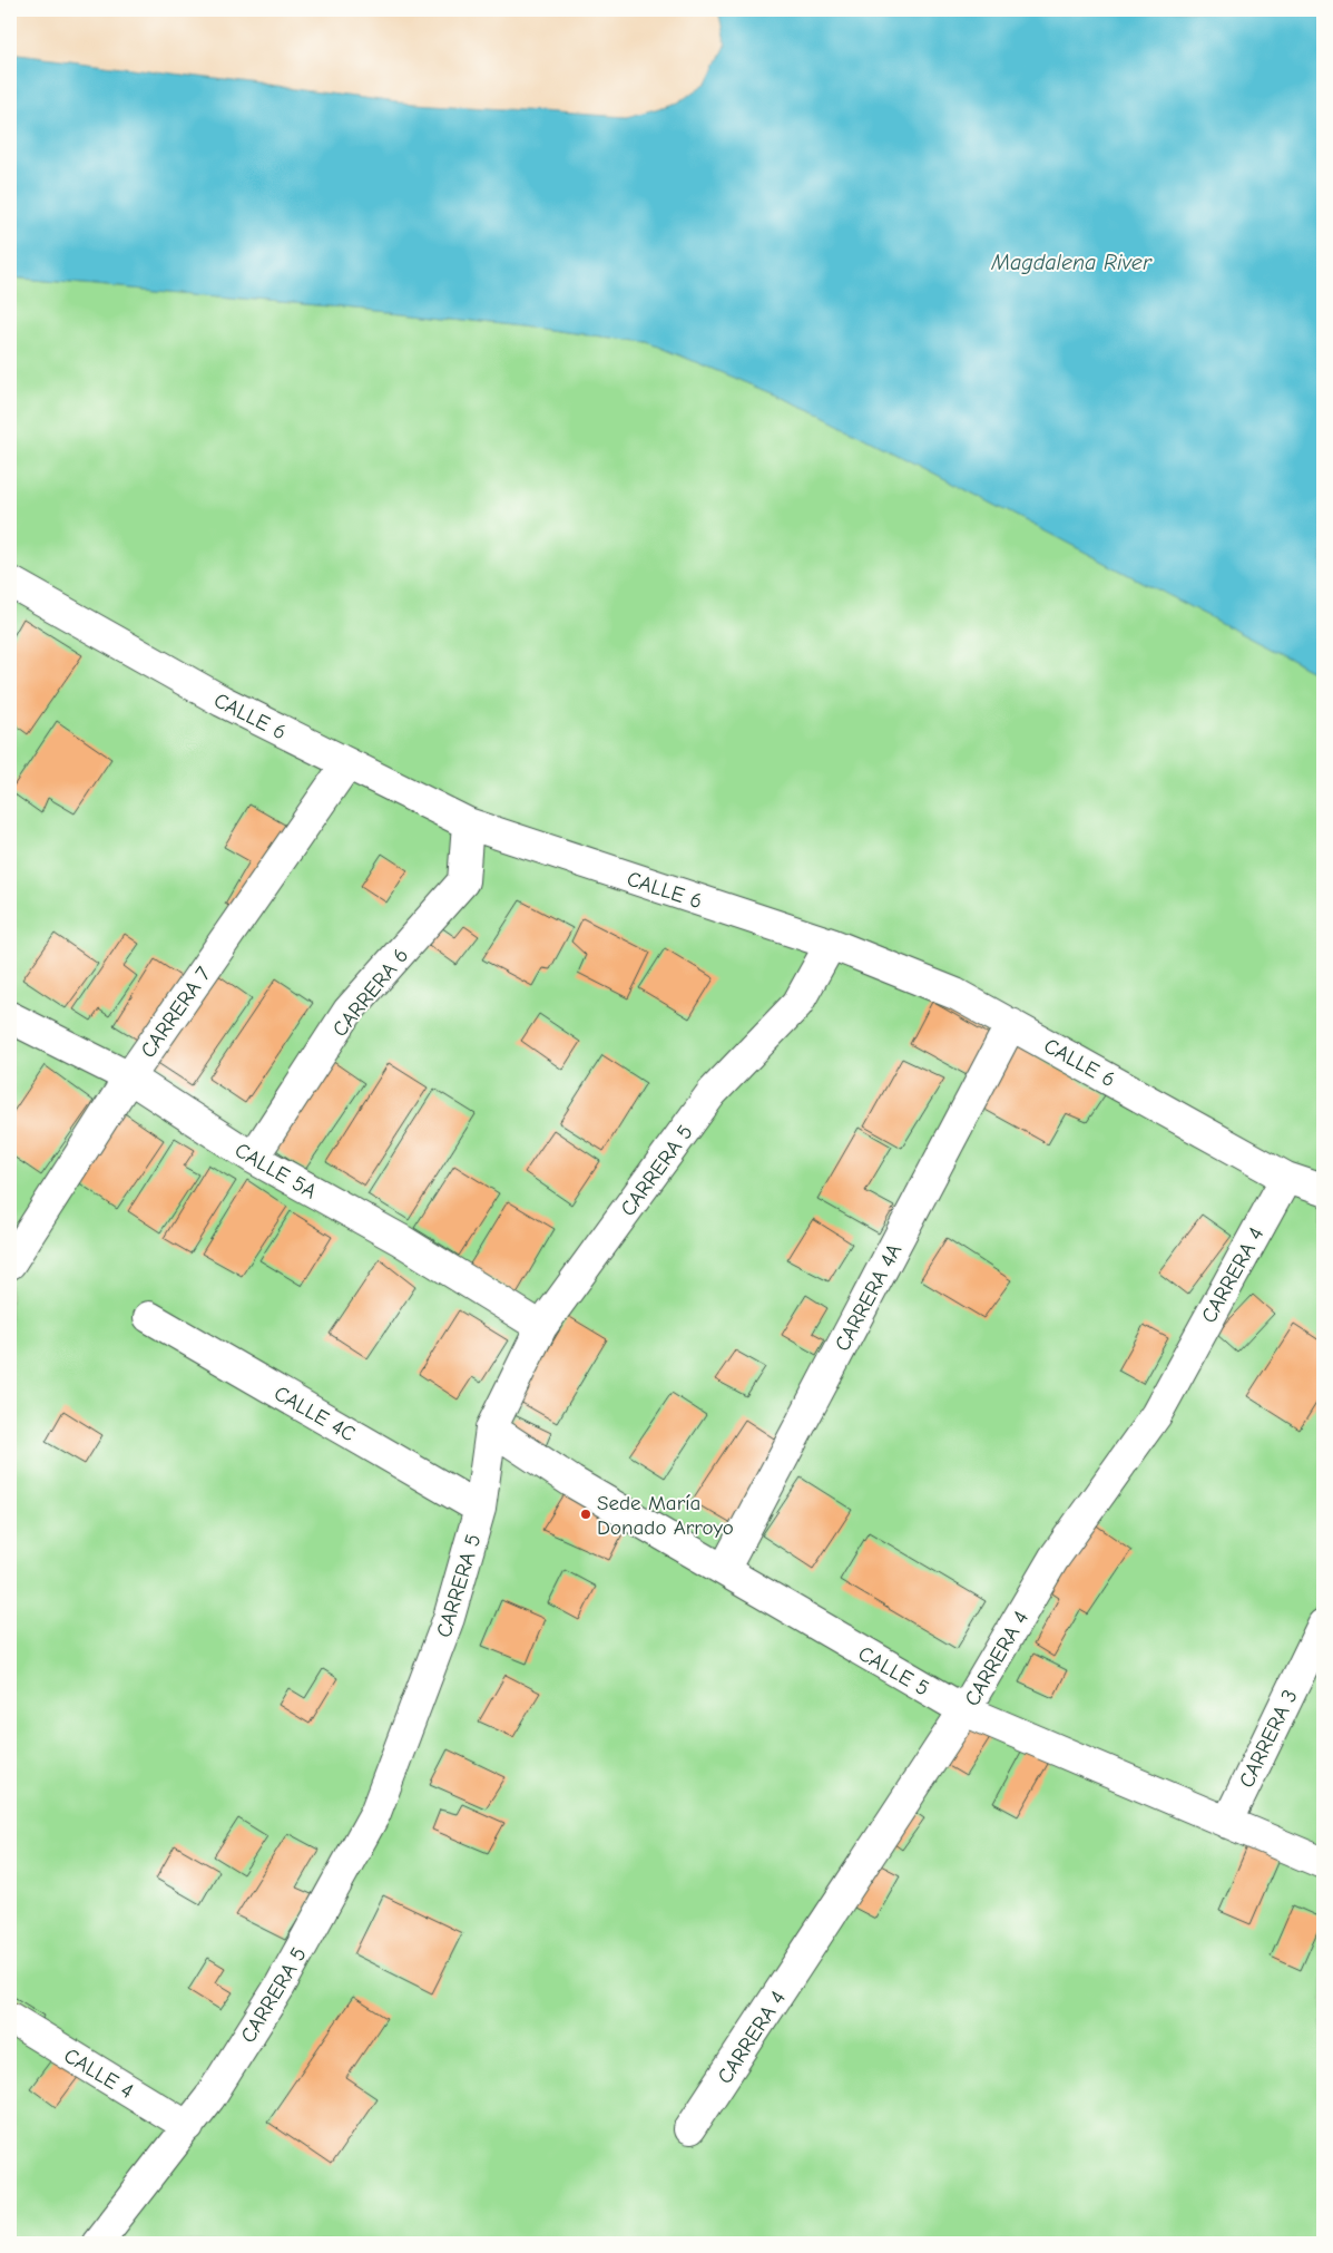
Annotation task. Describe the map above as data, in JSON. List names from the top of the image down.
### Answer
{
  "streets": {
    "street": [
      "CALLE 6",
      "CARRERA 6",
      "CARRERA 7",
      "CALLE 5A",
      "CARRERA 5",
      "CARRERA 4",
      "CARRERA 4A",
      "CALLE 4C",
      "CALLE 5",
      "CARRERA 3",
      "CALLE 4"
    ]
  },
  "crossings": [
    ["CALLE 6", "CARRERA 6"],
    ["CALLE 6", "CARRERA 7"],
    ["CALLE 6", "CARRERA 5"],
    ["CALLE 6", "CARRERA 4"],
    ["CALLE 6", "CARRERA 4A"],
    ["CARRERA 6", "CALLE 5A"],
    ["CARRERA 7", "CALLE 5A"],
    ["CALLE 5A", "CARRERA 5"],
    ["CARRERA 5", "CALLE 4C"],
    ["CARRERA 5", "CALLE 5"],
    ["CARRERA 5", "CALLE 4"],
    ["CARRERA 4", "CALLE 5"],
    ["CARRERA 4A", "CALLE 5"],
    ["CALLE 5", "CARRERA 3"]
  ],
  "water": ["Magdalena River"],
  "places": ["Sede María Donado Arroyo"]
}
